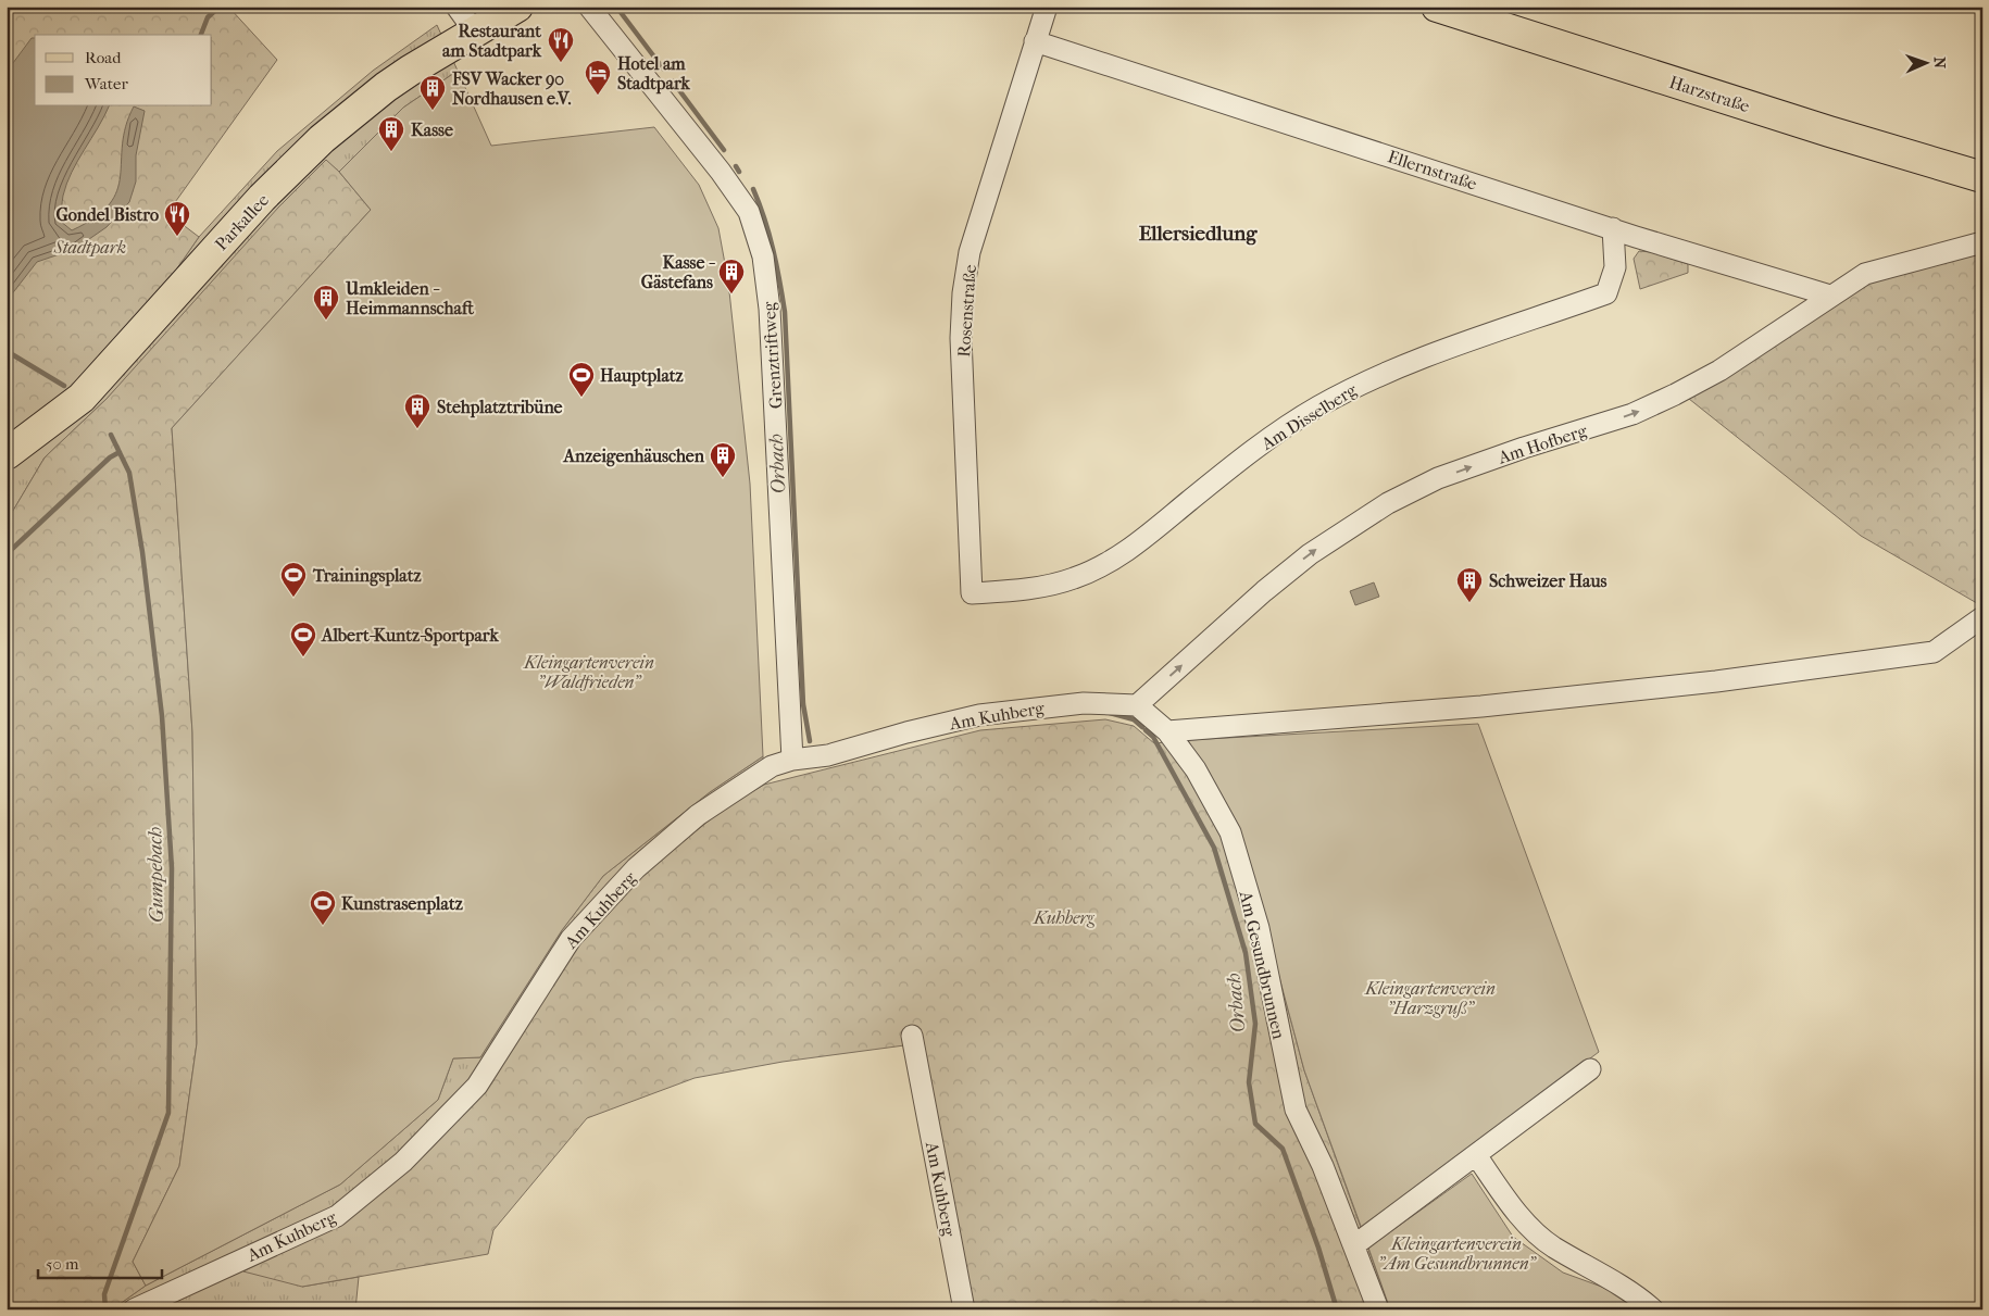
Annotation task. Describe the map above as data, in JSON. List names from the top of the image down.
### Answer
{
  "streets": {
    "main road": ["Harzstraße", "Parkallee"],
    "street": [
      "Ellernstraße",
      "Rosenstraße",
      "Grenztriftweg",
      "Am Disselberg",
      "Am Hofberg",
      "Am Kuhberg",
      "Am Gesundbrunnen"
    ]
  },
  "crossings": [
    ["Ellernstraße", "Rosenstraße"],
    ["Ellernstraße", "Am Disselberg"],
    ["Ellernstraße", "Am Hofberg"],
    ["Rosenstraße", "Am Disselberg"],
    ["Grenztriftweg", "Am Kuhberg"],
    ["Am Hofberg", "Am Kuhberg"],
    ["Am Hofberg", "Am Gesundbrunnen"],
    ["Am Kuhberg", "Am Gesundbrunnen"]
  ],
  "one_way": ["Am Hofberg"],
  "districts": ["Ellersiedlung"],
  "water": ["Orbach", "Gumpebach"],
  "parks": [
    "Stadtpark",
    "Kleingartenverein \"Waldfrieden\"",
    "Kuhberg",
    "Kleingartenverein \"Harzgruß\"",
    "Kleingartenverein \"Am Gesundbrunnen\""
  ],
  "places": {
    "restaurant": ["Restaurant am Stadtpark", "Gondel Bistro"],
    "hotel": ["Hotel am Stadtpark"],
    "building": [
      "FSV Wacker 90 Nordhausen e.V.",
      "Kasse",
      "Kasse - Gästefans",
      "Umkleiden - Heimmannschaft",
      "Stehplatztribüne",
      "Anzeigenhäuschen",
      "Schweizer Haus"
    ],
    "sports": [
      "Hauptplatz",
      "Trainingsplatz",
      "Albert-Kuntz-Sportpark",
      "Kunstrasenplatz"
    ]
  },
  "legend": ["Road", "Water"],
  "scale_bar": "50 m",
  "north": "right"
}
